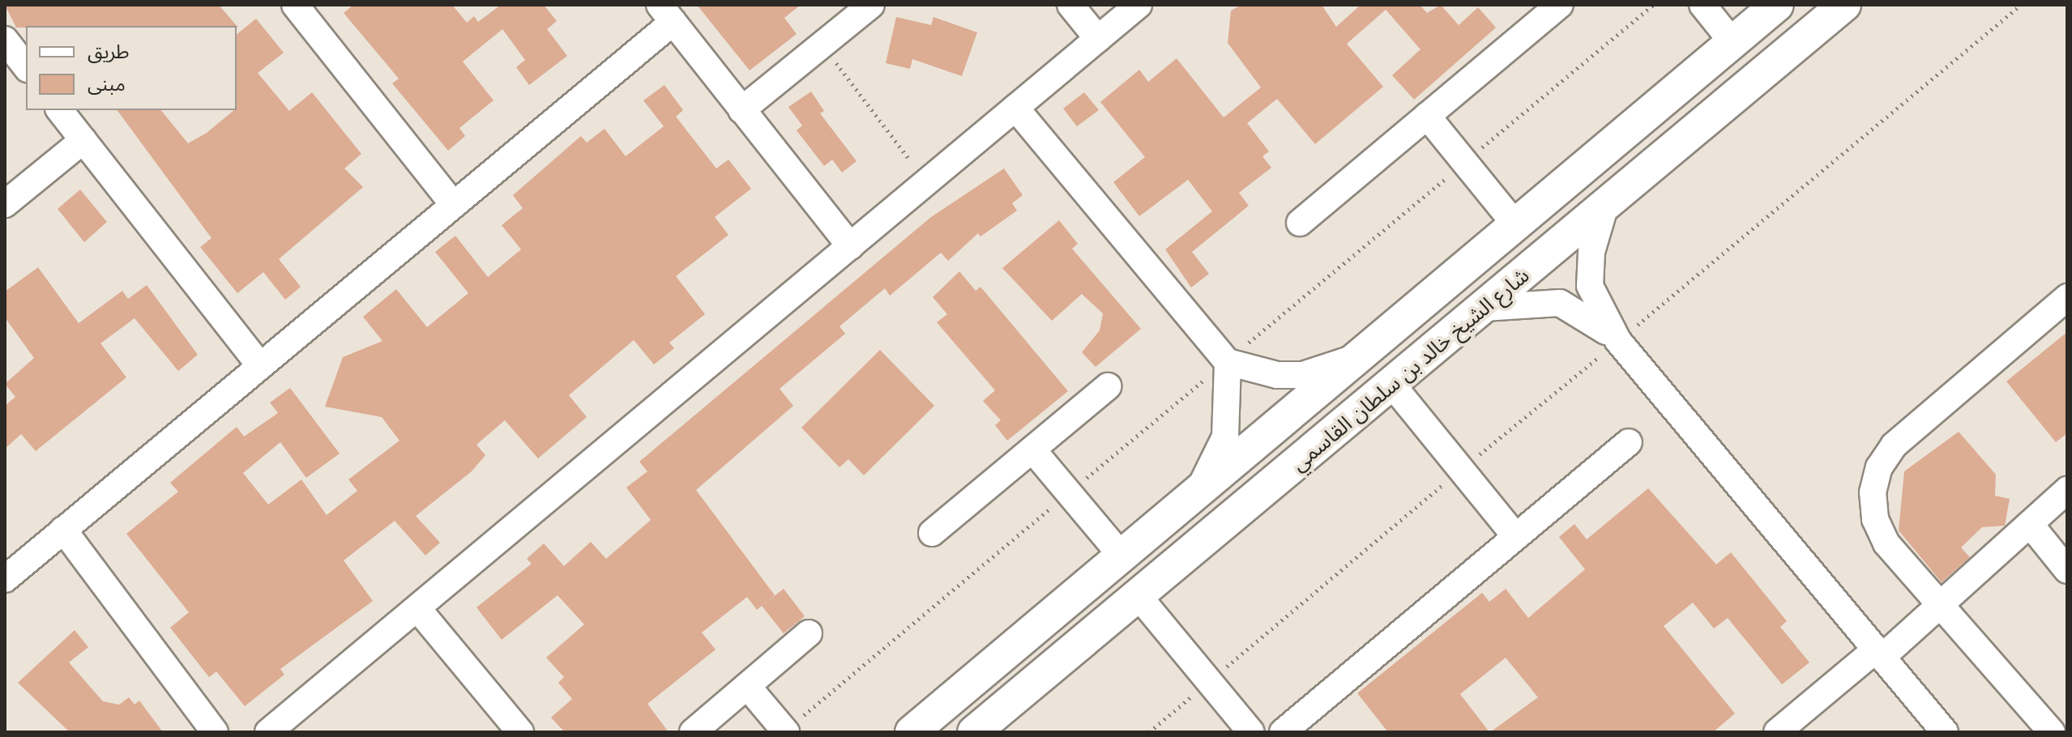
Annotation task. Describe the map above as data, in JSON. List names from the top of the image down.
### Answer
{
  "streets": {
    "main road": ["شارع الشيخ خالد بن سلطان القاسمي"]
  },
  "legend": ["طريق", "مبنى"]
}
